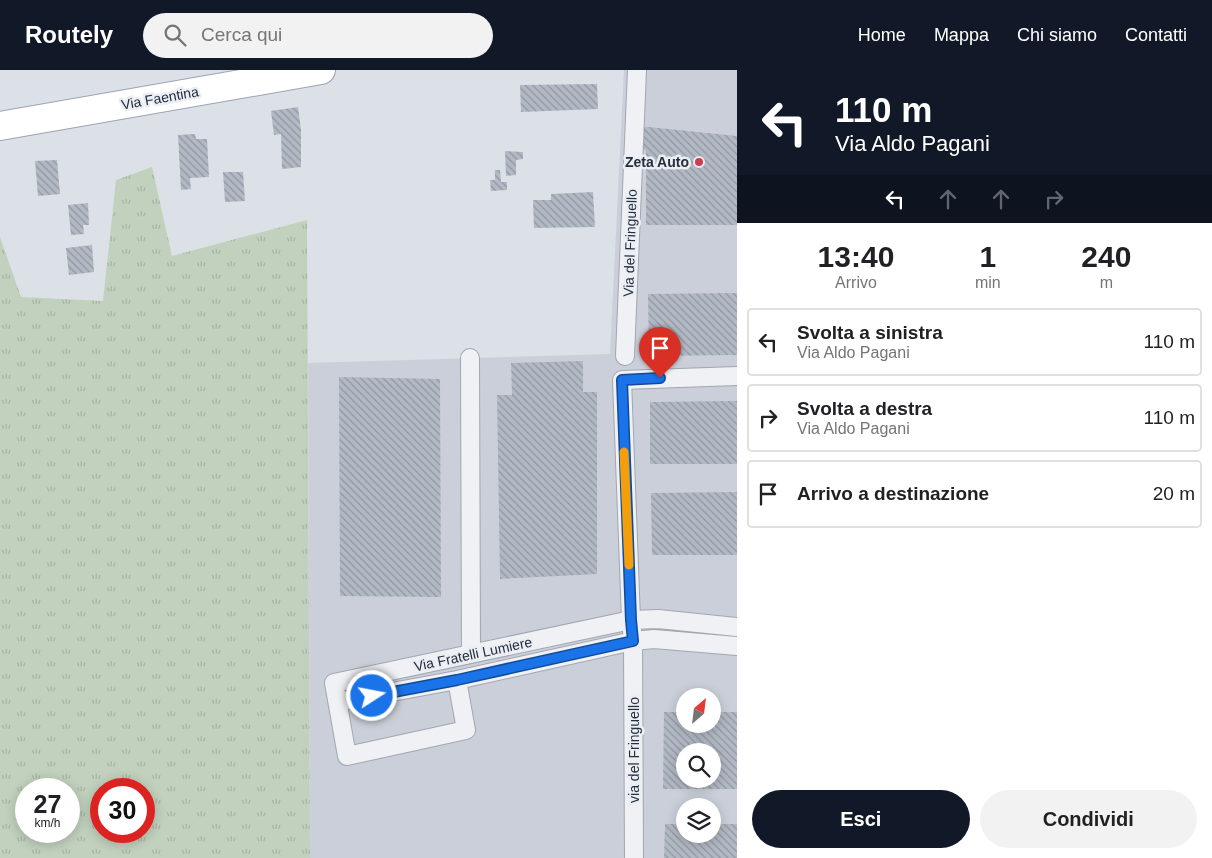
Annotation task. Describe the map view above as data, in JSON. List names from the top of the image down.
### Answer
{
  "streets": {
    "main road": ["Via Faentina"],
    "street": ["Via del Fringuello", "Via Fratelli Lumiere", "via del Fringuello"]
  },
  "crossings": [
    ["Via Fratelli Lumiere", "via del Fringuello"]
  ],
  "places": ["Zeta Auto"],
  "north": "top right",
  "page": {
    "header": "Routely",
    "search": "Cerca qui",
    "nav": [
      "Home",
      "Mappa",
      "Chi siamo",
      "Contatti"
    ],
    "turn": ["110 m", "Via Aldo Pagani"],
    "eta": [
      "13:40",
      "Arrivo",
      "1",
      "min",
      "240",
      "m"
    ],
    "list": [
      {
        "name": "Svolta a sinistra",
        "note": "Via Aldo Pagani",
        "value": "110 m"
      },
      {
        "name": "Svolta a destra",
        "note": "Via Aldo Pagani",
        "value": "110 m"
      },
      {
        "name": "Arrivo a destinazione",
        "value": "20 m"
      }
    ],
    "speed": "27 km/h",
    "limit": "30",
    "buttons": ["Esci", "Condividi"]
  }
}
